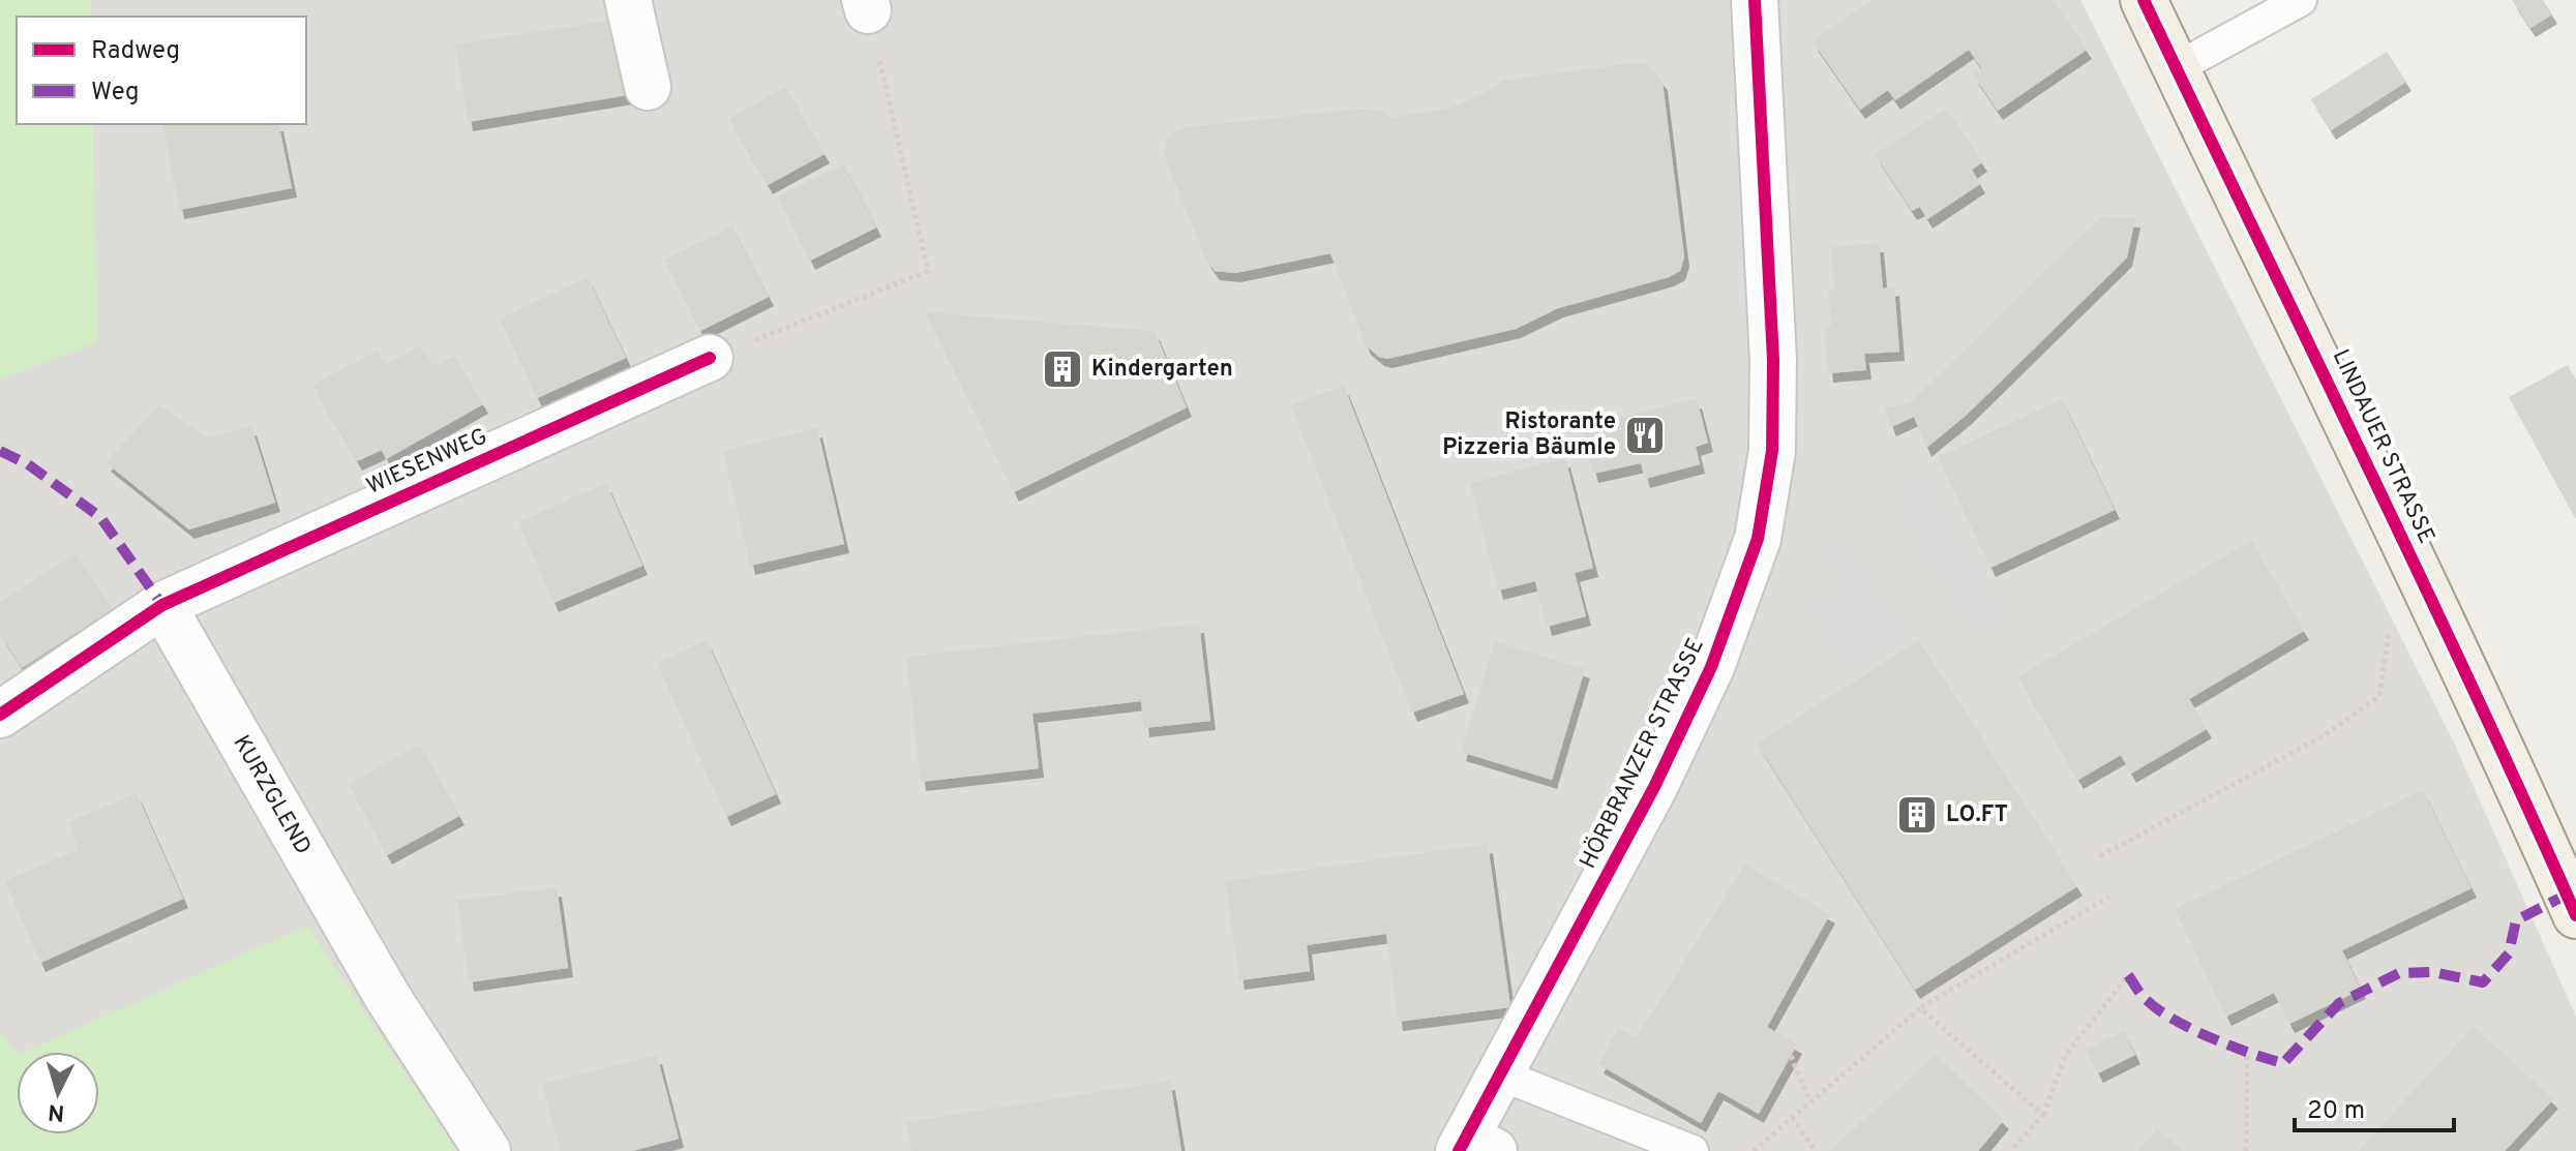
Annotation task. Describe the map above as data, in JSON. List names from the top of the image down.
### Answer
{
  "streets": {
    "main road": ["LINDAUER STRASSE"],
    "street": ["WIESENWEG", "HÖRBRANZER STRASSE", "KURZGLEND"]
  },
  "crossings": [
    ["WIESENWEG", "KURZGLEND"]
  ],
  "places": {
    "building": ["Kindergarten", "LO.FT"],
    "restaurant": ["Ristorante Pizzeria Bäumle"]
  },
  "legend": ["Radweg", "Weg"],
  "scale_bar": "20 m",
  "north": "bottom"
}
